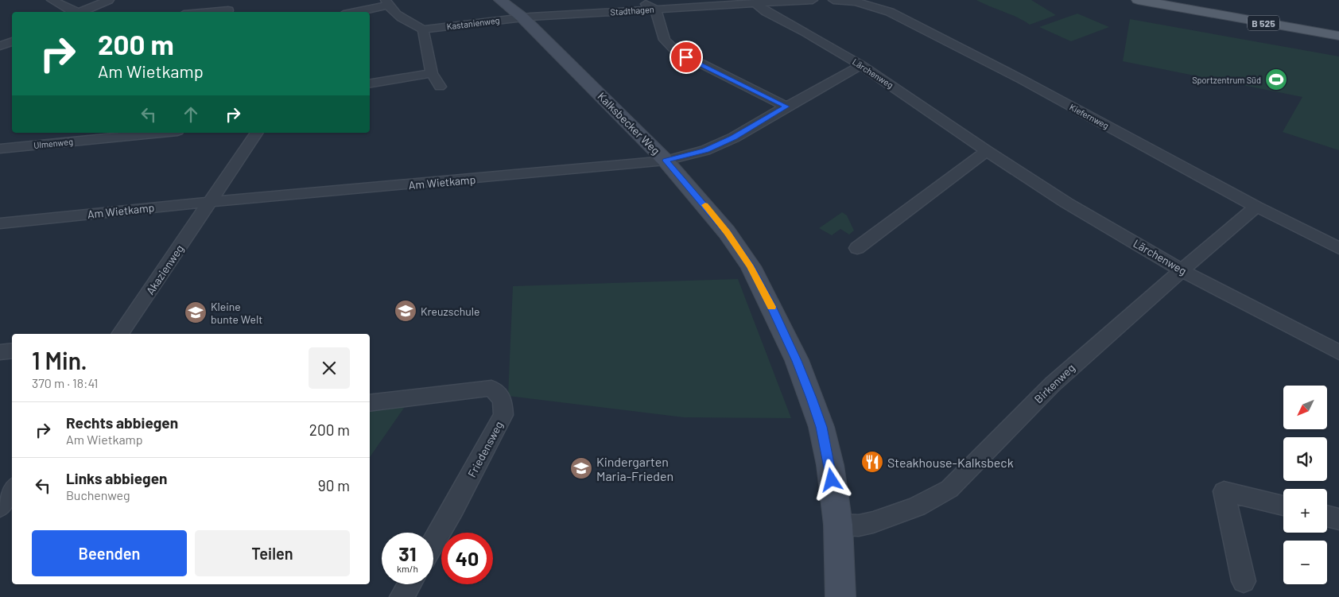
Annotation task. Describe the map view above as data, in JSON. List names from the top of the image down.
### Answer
{
  "streets": {
    "main road": ["B 525"],
    "street": [
      "Stadthagen",
      "Kastanienweg",
      "Lärchenweg",
      "Kiefernweg",
      "Kalksbecker Weg",
      "Ulmenweg",
      "Am Wietkamp",
      "Akazienweg",
      "Birkenweg",
      "Friedensweg"
    ]
  },
  "crossings": [
    ["Stadthagen", "Kastanienweg"],
    ["Stadthagen", "Lärchenweg"],
    ["Stadthagen", "Kalksbecker Weg"],
    ["Kastanienweg", "Kalksbecker Weg"],
    ["Lärchenweg", "Am Wietkamp"],
    ["Lärchenweg", "Birkenweg"],
    ["Kiefernweg", "Birkenweg"],
    ["Kalksbecker Weg", "Am Wietkamp"],
    ["Kalksbecker Weg", "Birkenweg"],
    ["Am Wietkamp", "Akazienweg"]
  ],
  "places": {
    "sports": ["Sportzentrum Süd"],
    "school or university": ["Kreuzschule", "Kleine bunte Welt", "Kindergarten Maria-Frieden"],
    "restaurant": ["Steakhouse-Kalksbeck"]
  },
  "north": "bottom left",
  "page": {
    "turn": ["200 m", "Am Wietkamp"],
    "heading": ["1 Min.", "370 m · 18:41"],
    "map_buttons": ["+", "−"],
    "list": [
      {
        "name": "Rechts abbiegen",
        "note": "Am Wietkamp",
        "value": "200 m"
      },
      {
        "name": "Links abbiegen",
        "note": "Buchenweg",
        "value": "90 m"
      }
    ],
    "buttons": ["Beenden", "Teilen"],
    "speed": "31 km/h",
    "limit": "40"
  }
}
